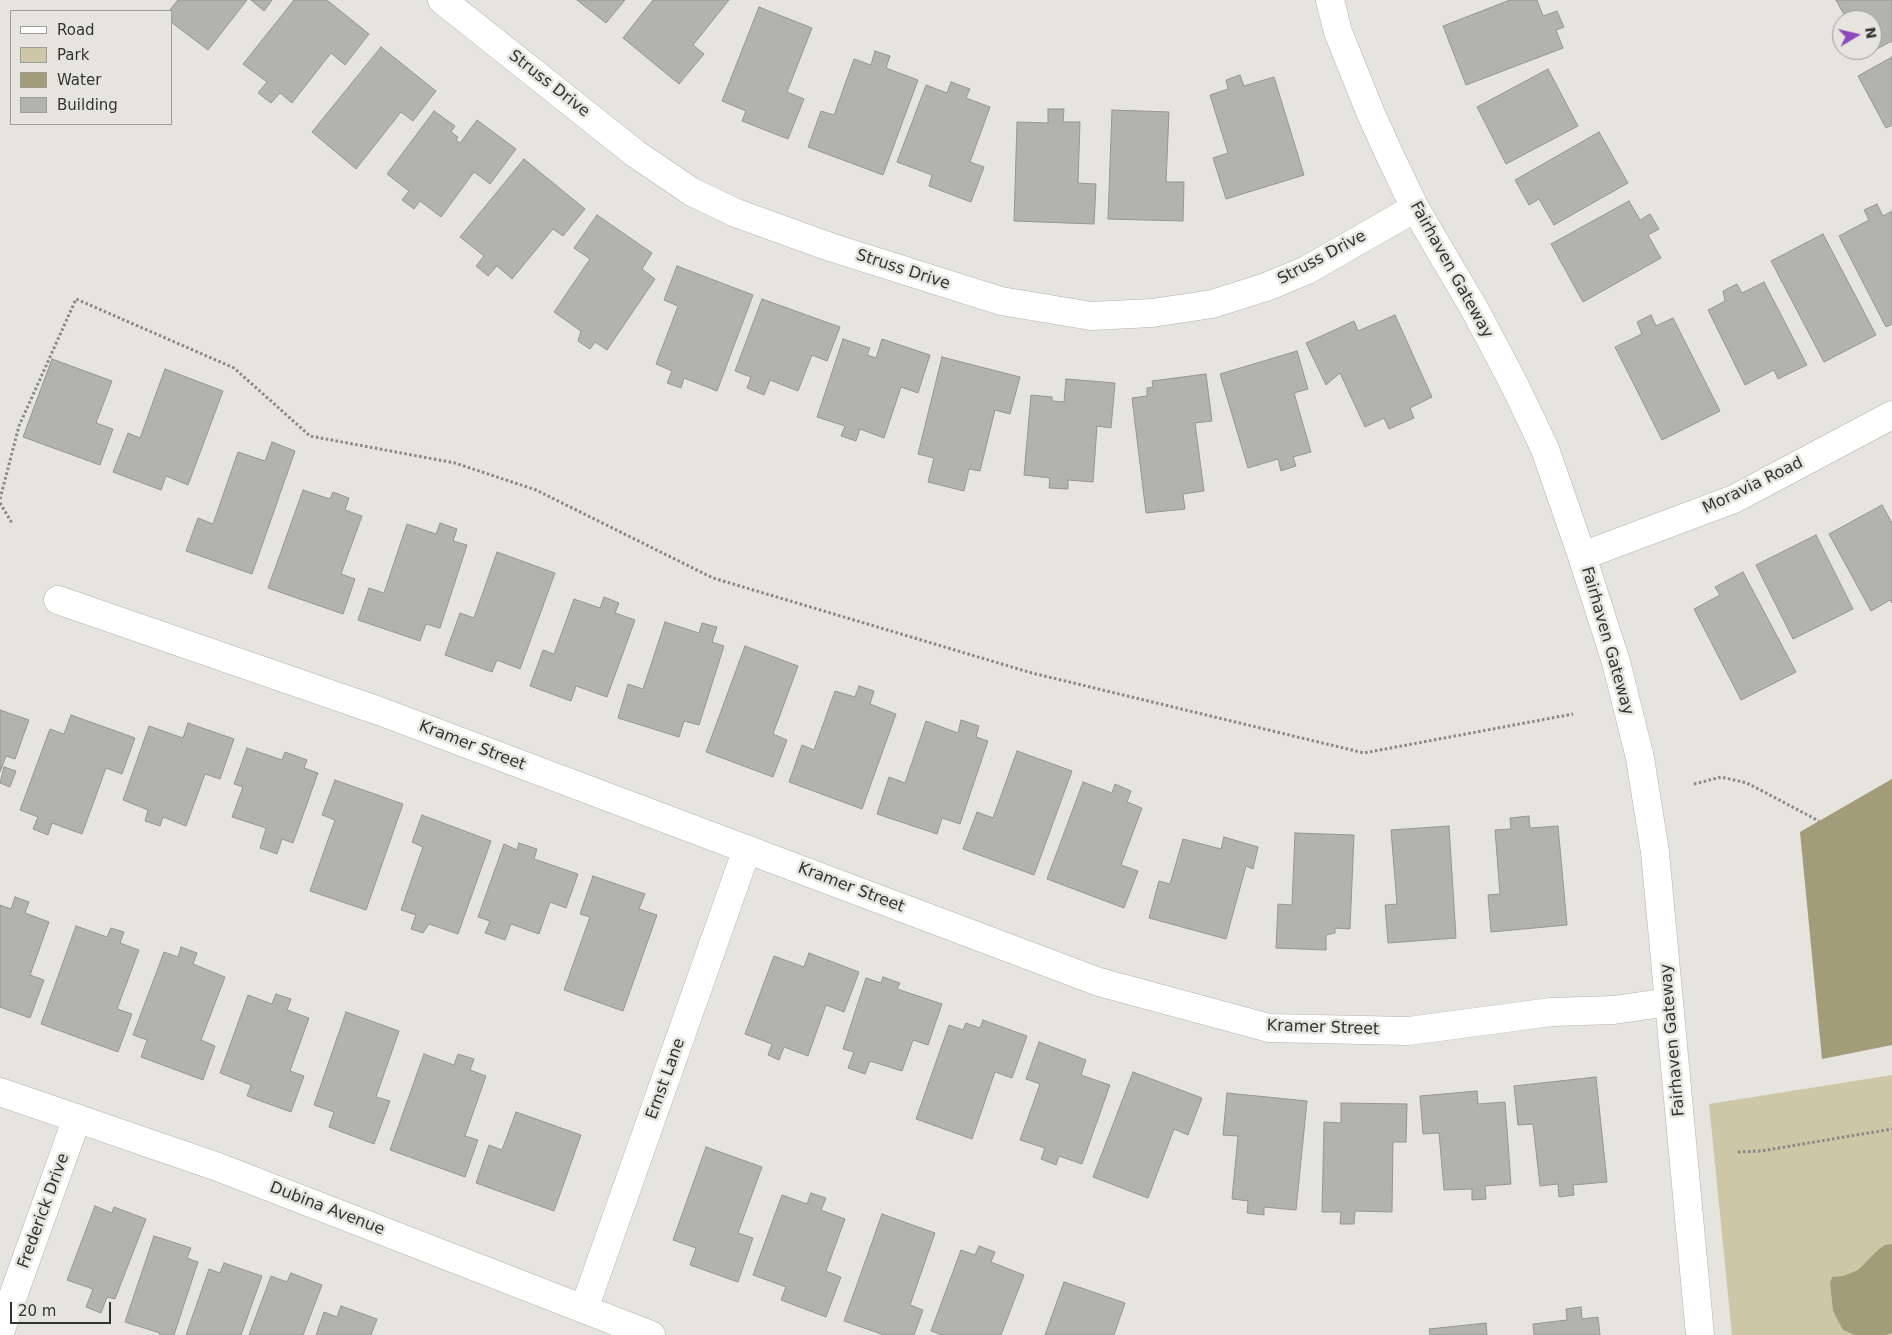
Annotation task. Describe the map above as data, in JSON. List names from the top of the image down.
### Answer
{
  "streets": {
    "street": [
      "Struss Drive",
      "Fairhaven Gateway",
      "Moravia Road",
      "Kramer Street",
      "Ernst Lane",
      "Dubina Avenue",
      "Frederick Drive"
    ]
  },
  "crossings": [
    ["Struss Drive", "Fairhaven Gateway"],
    ["Fairhaven Gateway", "Moravia Road"],
    ["Fairhaven Gateway", "Kramer Street"],
    ["Kramer Street", "Ernst Lane"],
    ["Ernst Lane", "Dubina Avenue"],
    ["Dubina Avenue", "Frederick Drive"]
  ],
  "legend": [
    "Road",
    "Park",
    "Water",
    "Building"
  ],
  "scale_bar": "20 m",
  "north": "right"
}
